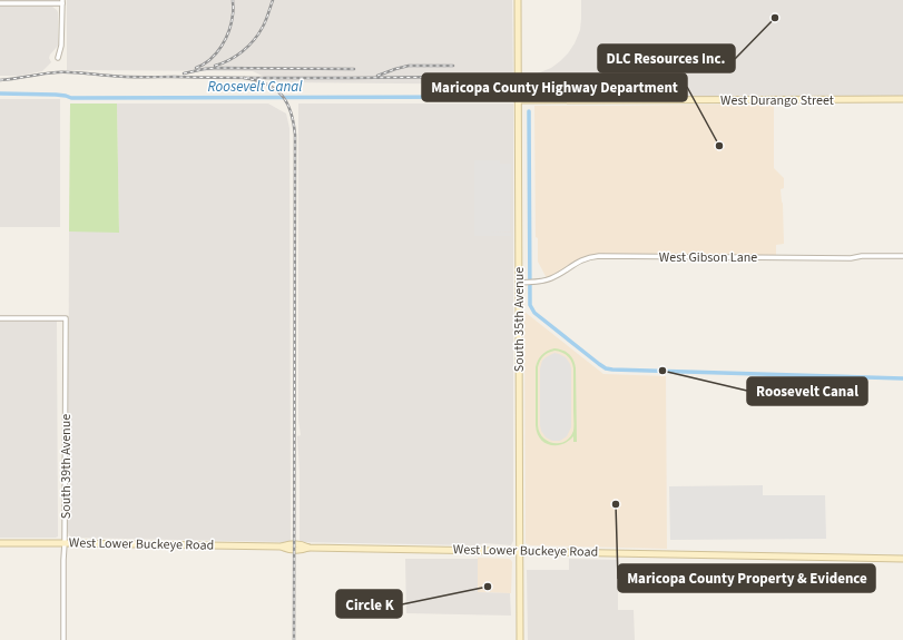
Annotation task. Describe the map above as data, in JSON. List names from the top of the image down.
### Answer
{
  "streets": {
    "main road": ["West Durango Street", "South 35th Avenue", "West Lower Buckeye Road"],
    "street": ["West Gibson Lane", "South 39th Avenue"]
  },
  "crossings": [
    ["West Durango Street", "South 35th Avenue"],
    ["West Gibson Lane", "South 35th Avenue"],
    ["South 35th Avenue", "West Lower Buckeye Road"],
    ["South 39th Avenue", "West Lower Buckeye Road"]
  ],
  "water": ["Roosevelt Canal"],
  "places": [
    "DLC Resources Inc.",
    "Maricopa County Highway Department",
    "Roosevelt Canal",
    "Maricopa County Property & Evidence",
    "Circle K"
  ]
}
